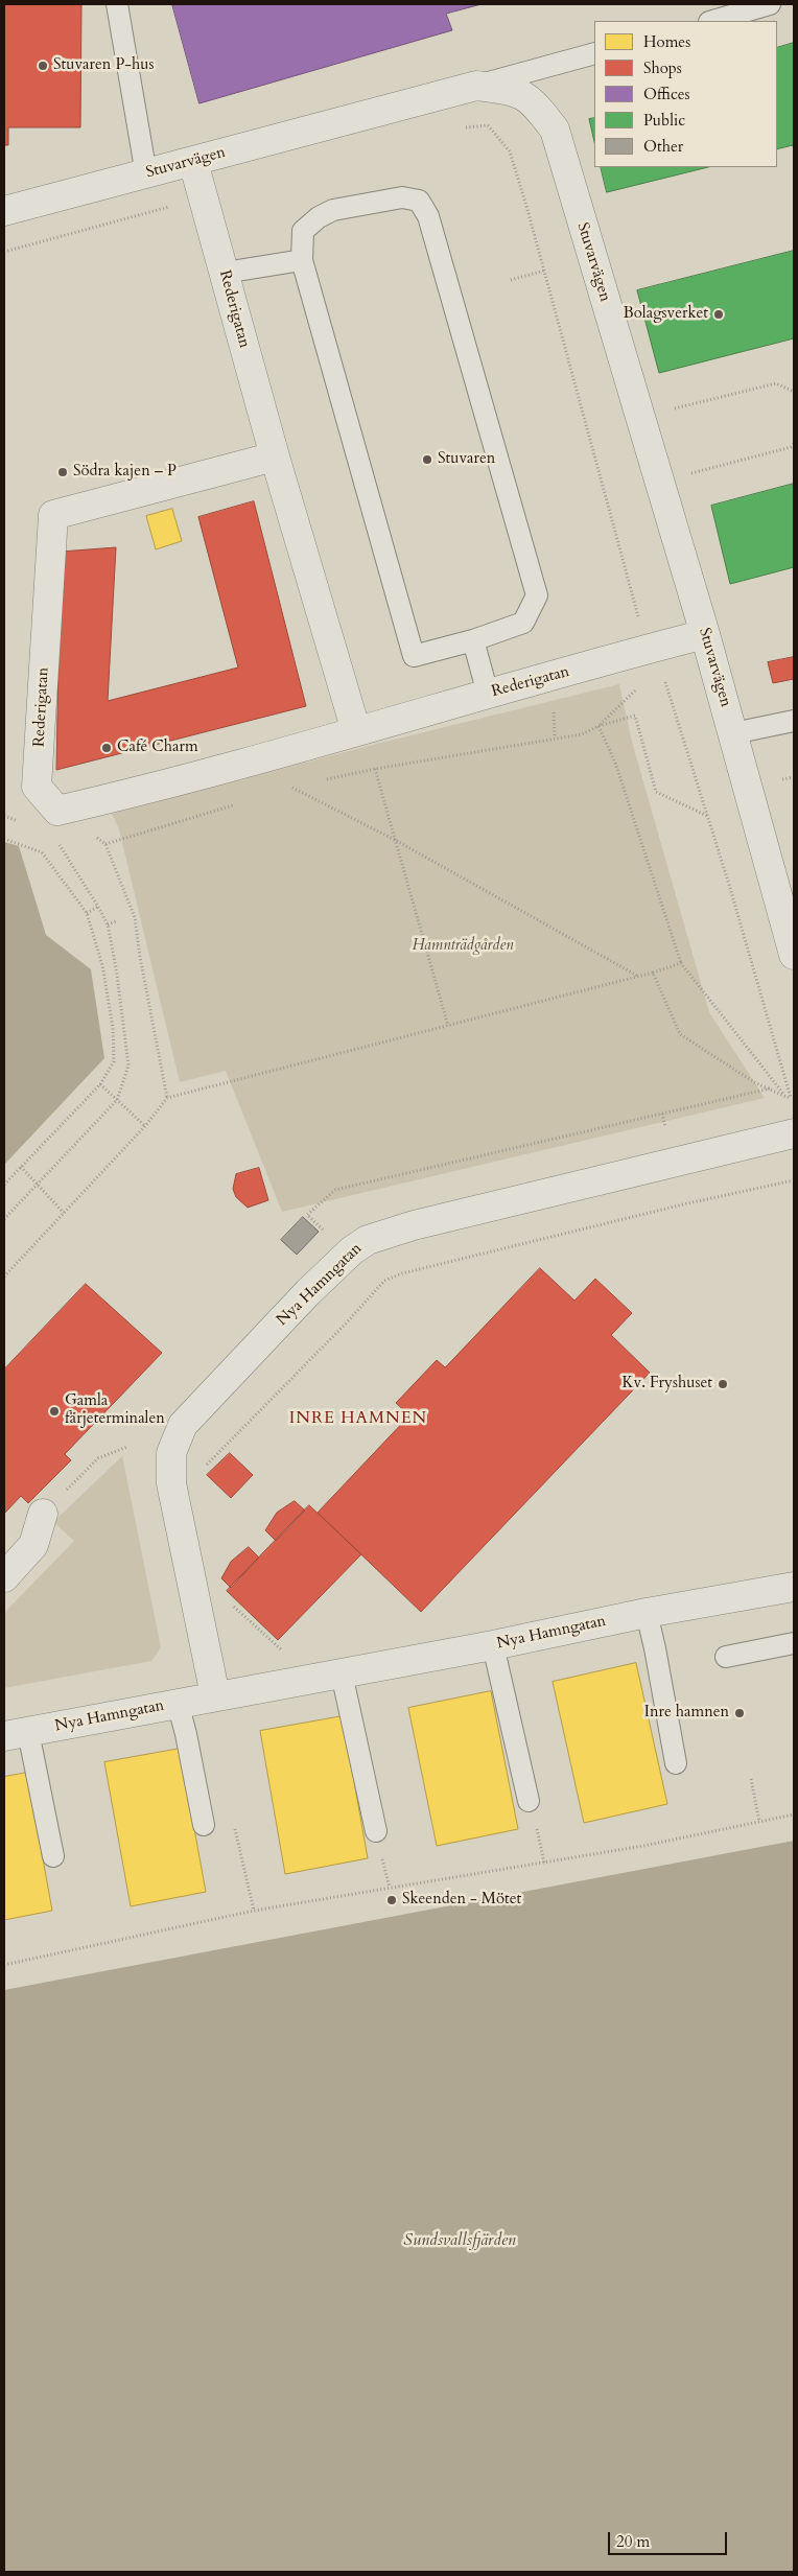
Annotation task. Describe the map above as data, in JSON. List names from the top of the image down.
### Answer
{
  "streets": {
    "street": ["Stuvarvägen", "Rederigatan", "Nya Hamngatan"]
  },
  "crossings": [
    ["Stuvarvägen", "Rederigatan"]
  ],
  "districts": ["INRE HAMNEN"],
  "water": ["Sundsvallsfjärden"],
  "parks": ["Hamnträdgården"],
  "places": [
    "Stuvaren P-hus",
    "Bolagsverket",
    "Stuvaren",
    "Södra kajen – P",
    "Café Charm",
    "Kv. Fryshuset",
    "Gamla färjeterminalen",
    "Inre hamnen",
    "Skeenden - Mötet"
  ],
  "legend": [
    "Homes",
    "Shops",
    "Offices",
    "Public",
    "Other"
  ],
  "scale_bar": "20 m"
}
